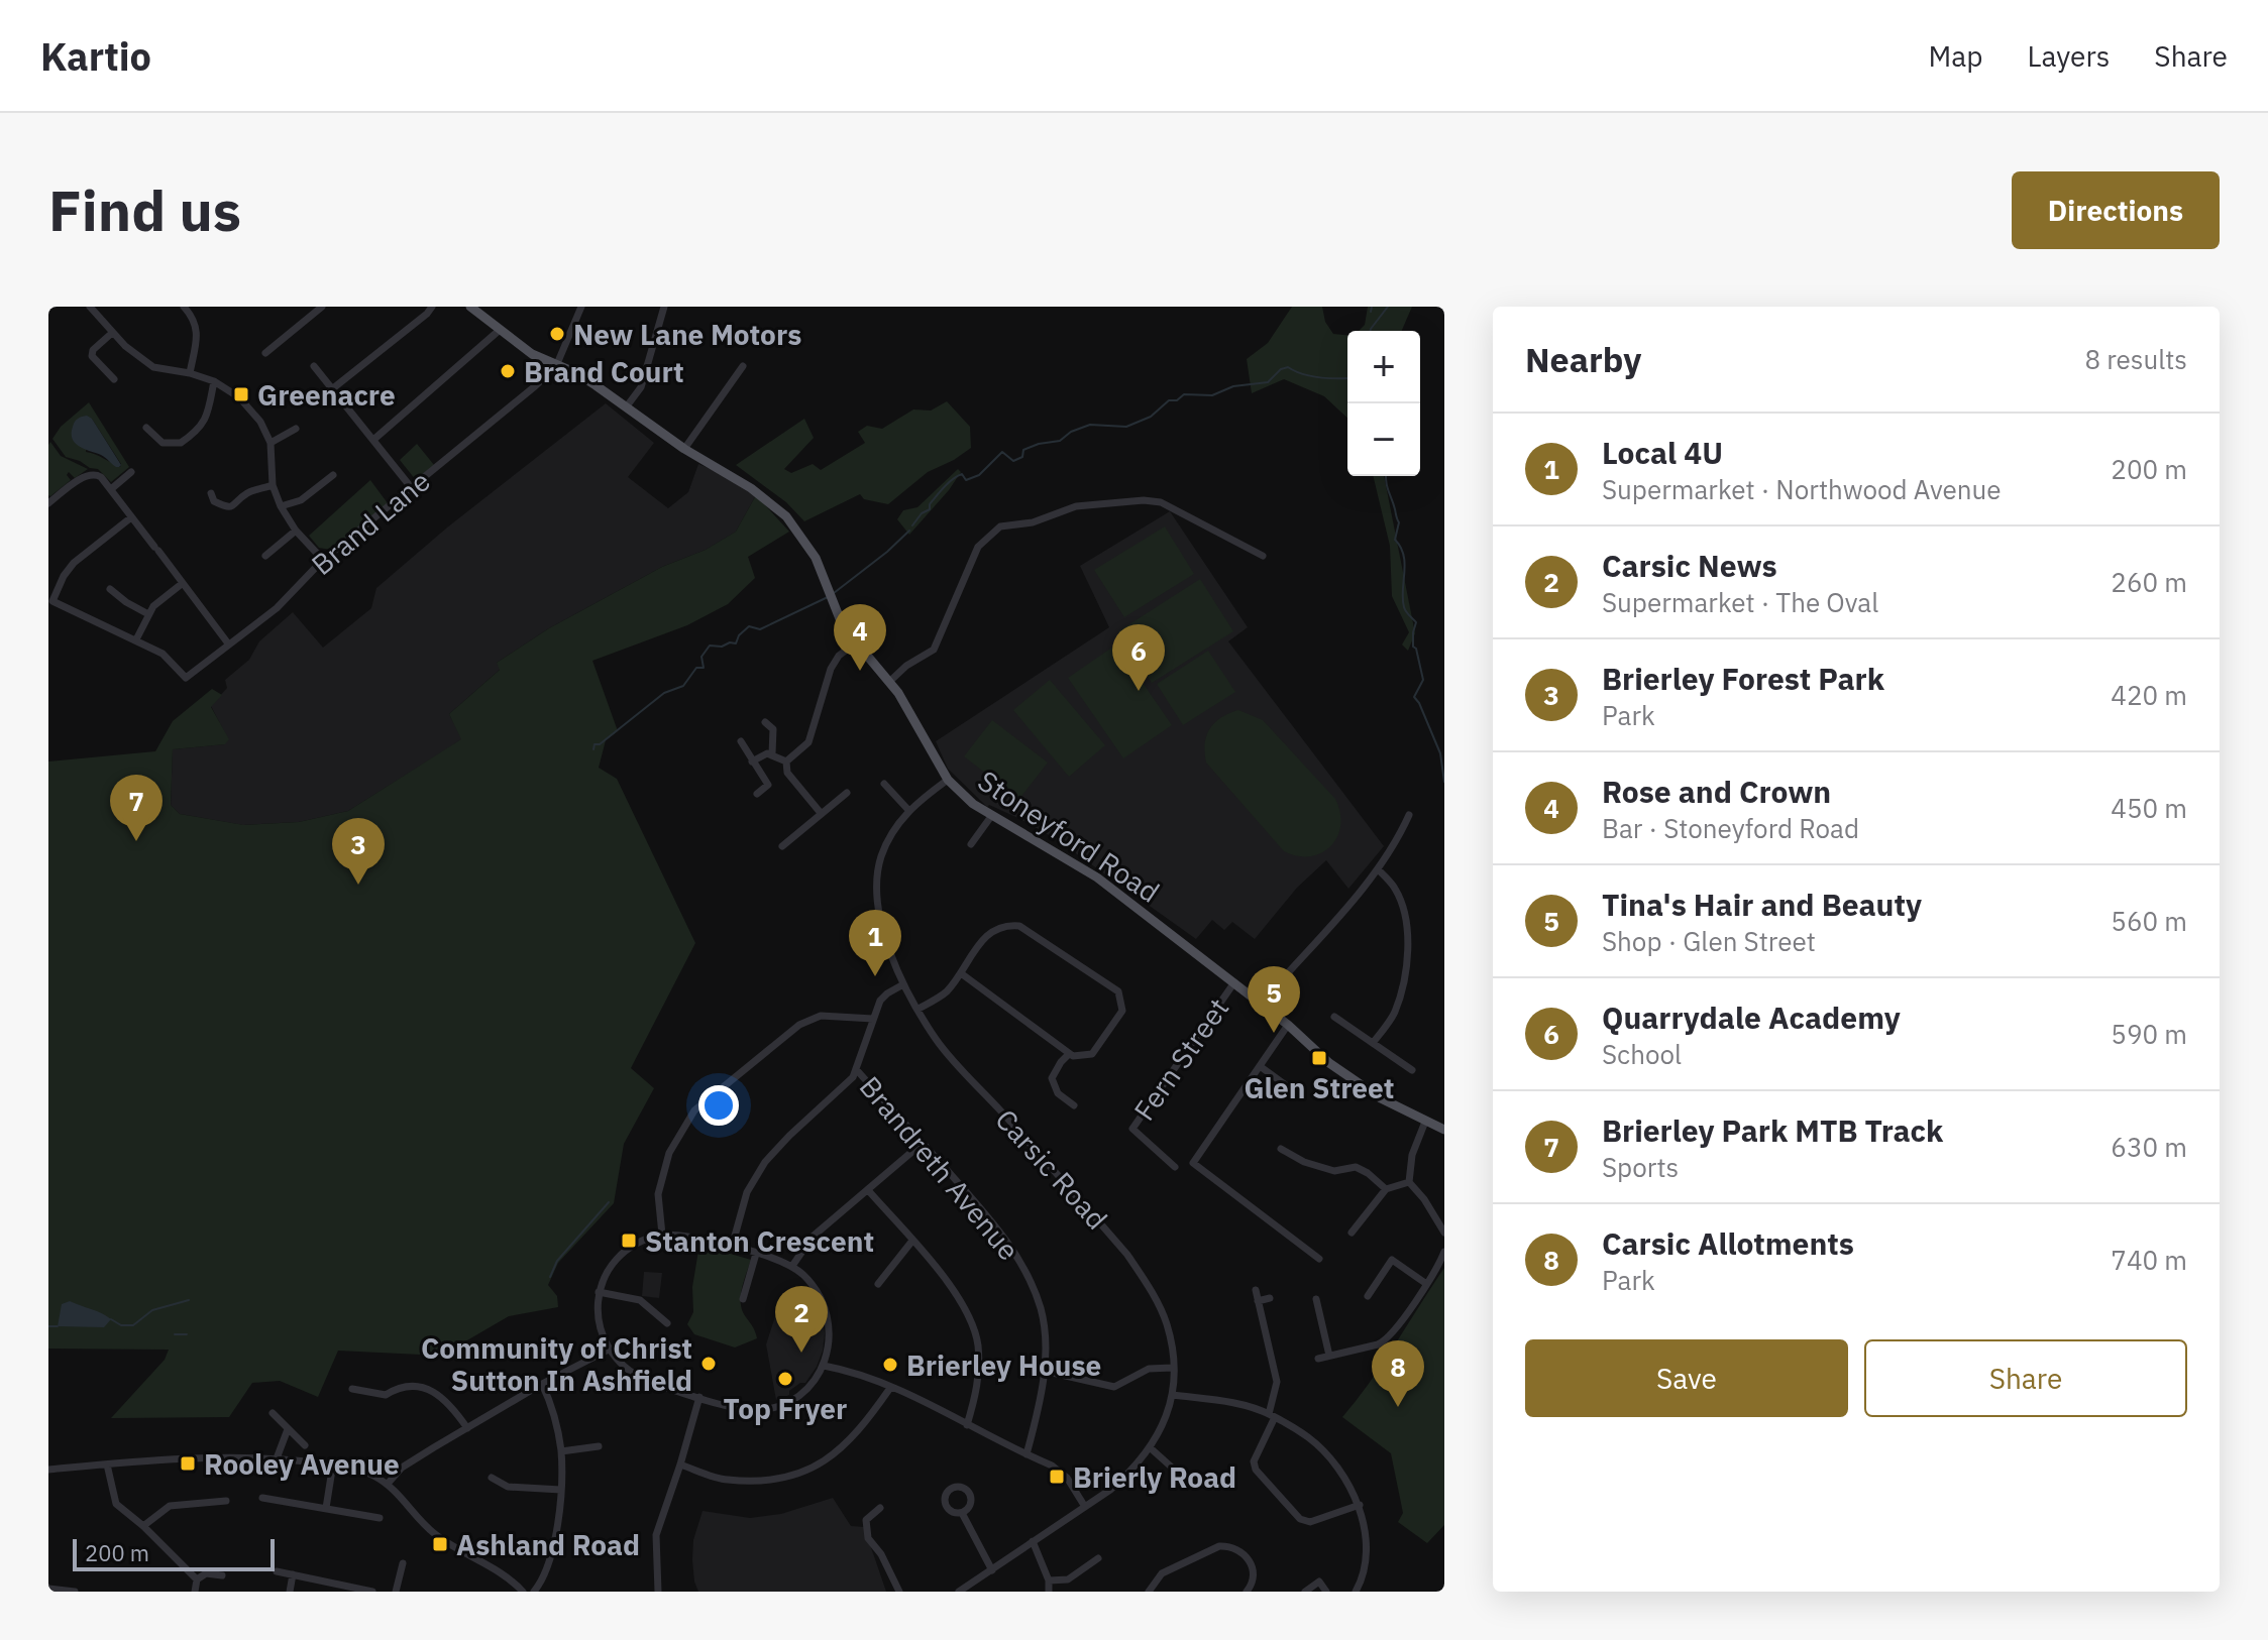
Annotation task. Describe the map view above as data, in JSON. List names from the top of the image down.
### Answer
{
  "streets": {
    "main road": ["Stoneyford Road"],
    "street": [
      "Brand Lane",
      "Fern Street",
      "Brandreth Avenue",
      "Carsic Road"
    ]
  },
  "crossings": [
    ["Brand Lane", "Stoneyford Road"],
    ["Stoneyford Road", "Fern Street"],
    ["Stoneyford Road", "Carsic Road"]
  ],
  "places": {
    "other": [
      "New Lane Motors",
      "Brand Court",
      "Community of Christ Sutton In Ashfield",
      "Brierley House",
      "Top Fryer"
    ],
    "transit": [
      "Greenacre",
      "Glen Street",
      "Stanton Crescent",
      "Rooley Avenue",
      "Brierly Road",
      "Ashland Road"
    ]
  },
  "scale_bar": "200 m",
  "page": {
    "header": "Kartio",
    "nav": ["Map", "Layers", "Share"],
    "buttons": [
      "Directions",
      ["Save", "Share"]
    ],
    "title": "Find us",
    "heading": ["Nearby", "8 results"],
    "map_buttons": ["+", "−"],
    "list": [
      {
        "mark": "1",
        "name": "Local 4U",
        "note": "Supermarket · Northwood Avenue",
        "value": "200 m"
      },
      {
        "mark": "2",
        "name": "Carsic News",
        "note": "Supermarket · The Oval",
        "value": "260 m"
      },
      {
        "mark": "3",
        "name": "Brierley Forest Park",
        "note": "Park",
        "value": "420 m"
      },
      {
        "mark": "4",
        "name": "Rose and Crown",
        "note": "Bar · Stoneyford Road",
        "value": "450 m"
      },
      {
        "mark": "5",
        "name": "Tina's Hair and Beauty",
        "note": "Shop · Glen Street",
        "value": "560 m"
      },
      {
        "mark": "6",
        "name": "Quarrydale Academy",
        "note": "School",
        "value": "590 m"
      },
      {
        "mark": "7",
        "name": "Brierley Park MTB Track",
        "note": "Sports",
        "value": "630 m"
      },
      {
        "mark": "8",
        "name": "Carsic Allotments",
        "note": "Park",
        "value": "740 m"
      }
    ],
    "pins": [
      "4",
      "6",
      "7",
      "3",
      "1",
      "5",
      "2",
      "8"
    ],
    "scale": "200 m"
  }
}
